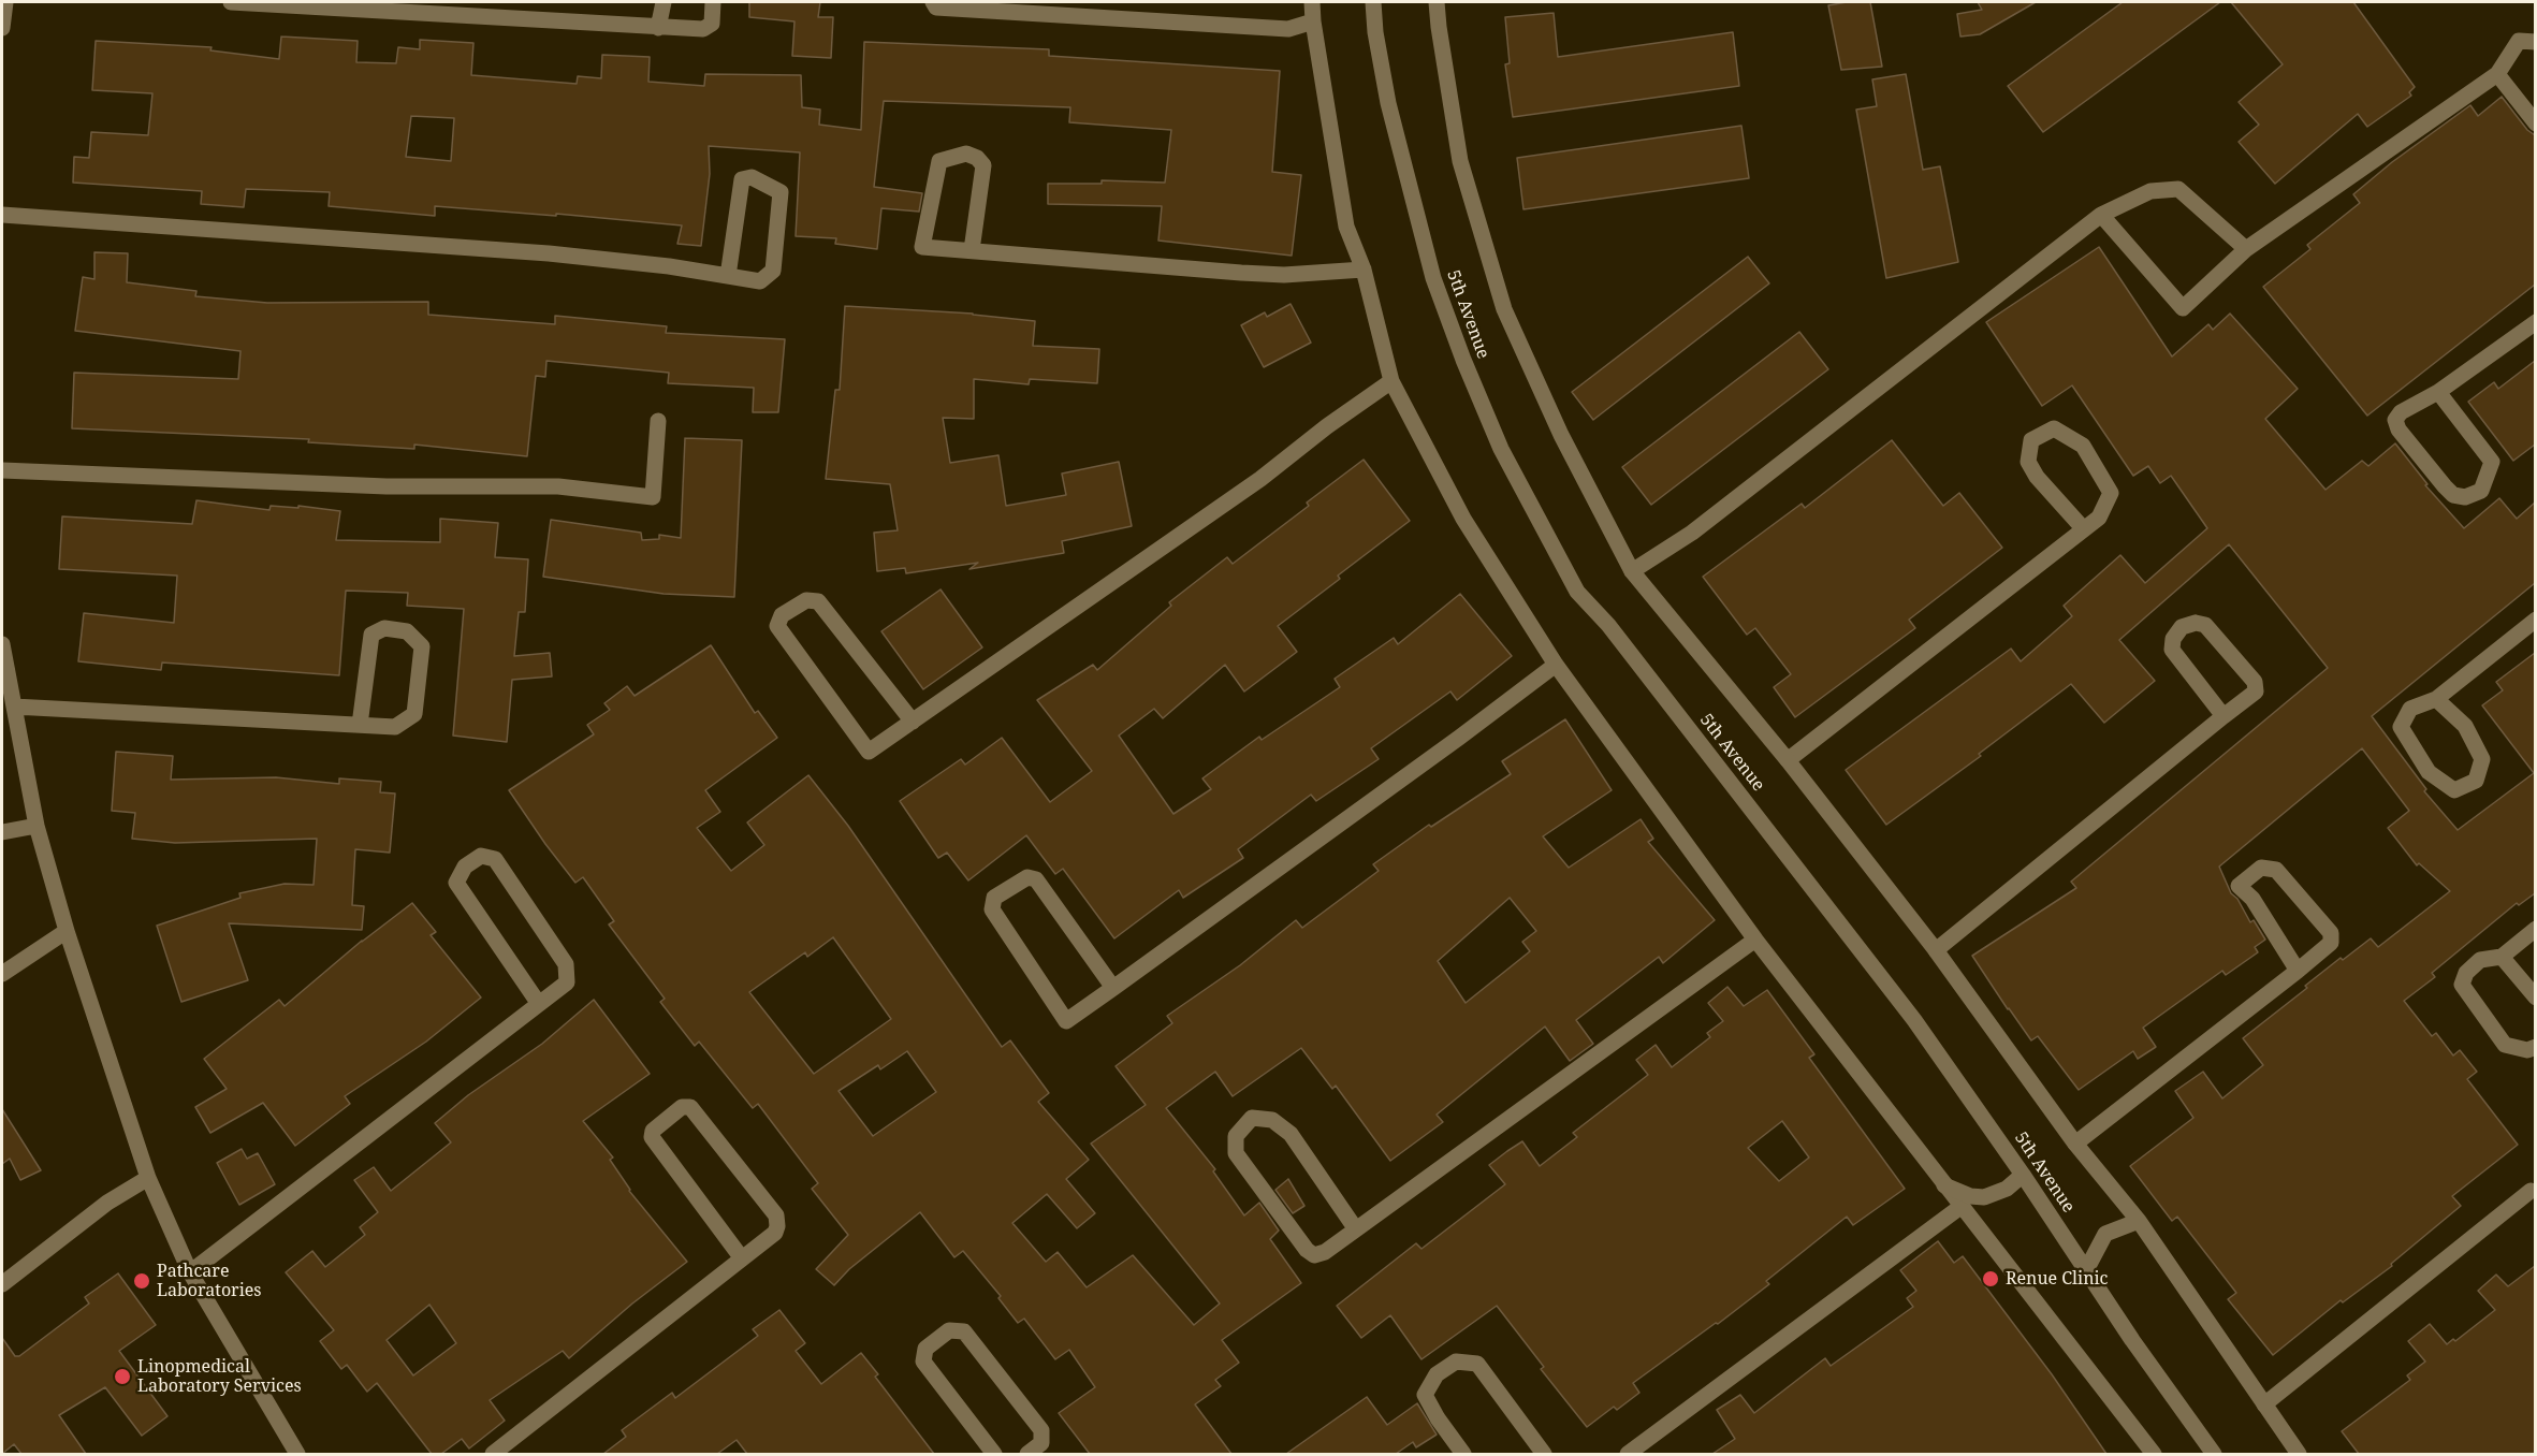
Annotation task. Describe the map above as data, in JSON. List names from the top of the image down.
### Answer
{
  "streets": {
    "street": ["5th Avenue"]
  },
  "places": ["Renue Clinic", "Pathcare Laboratories", "Linopmedical Laboratory Services"]
}
